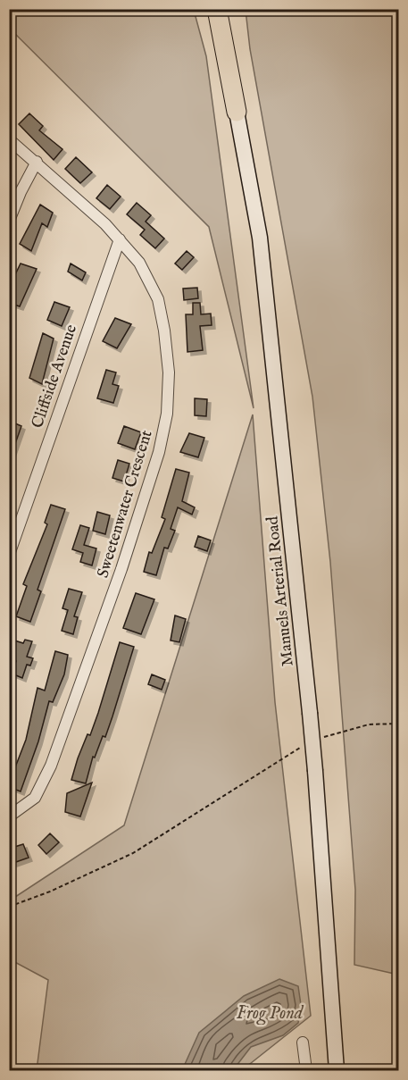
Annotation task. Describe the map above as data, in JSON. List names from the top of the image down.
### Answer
{
  "streets": {
    "main road": ["Manuels Arterial Road"],
    "street": ["Cliffside Avenue", "Sweetenwater Crescent"]
  },
  "crossings": [
    ["Cliffside Avenue", "Sweetenwater Crescent"]
  ],
  "water": ["Frog Pond"]
}
